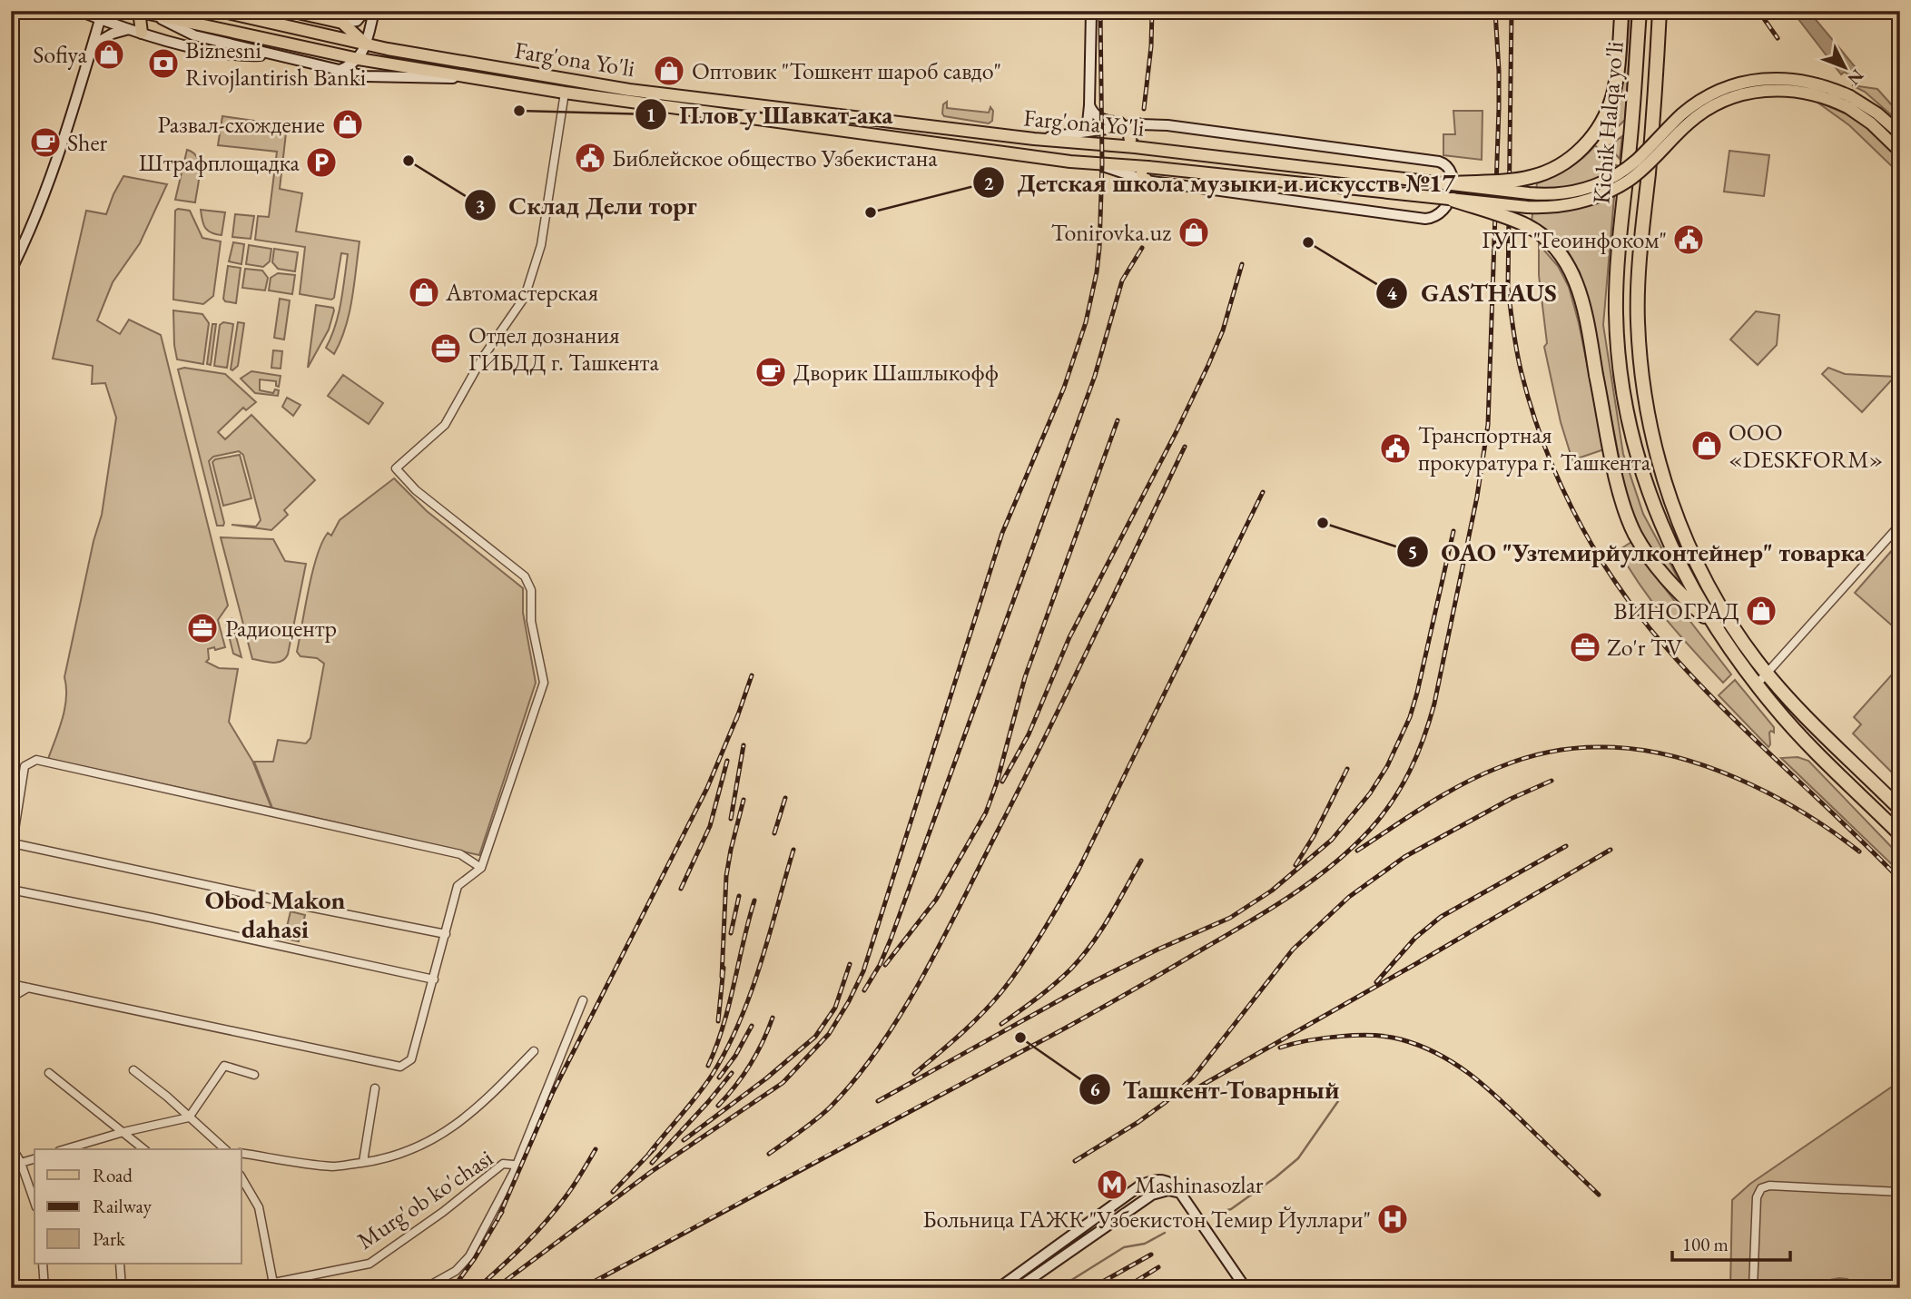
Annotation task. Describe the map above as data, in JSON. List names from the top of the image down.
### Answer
{
  "streets": {
    "highway": ["Kichik Halqa yo'li"],
    "main road": ["Farg'ona Yo'li"],
    "street": ["Murg'ob ko'chasi"]
  },
  "districts": ["Obod Makon dahasi"],
  "places": {
    "shop": [
      "Sofiya",
      "Оптовик \"Тошкент шароб савдо\"",
      "Развал-схождение",
      "Tonirovka.uz",
      "Автомастерская",
      "ООО «DESKFORM»",
      "ВИНОГРАД"
    ],
    "bank": ["Biznesni Rivojlantirish Banki"],
    "other": [
      "Плов у Шавкат-ака",
      "Склад Дели торг",
      "Детская школа музыки и искусств №17",
      "GASTHAUS",
      "ОАО \"Узтемирйулконтейнер\" товарка",
      "Ташкент-Товарный"
    ],
    "cafe": ["Sher", "Дворик Шашлыкофф"],
    "public building": ["Библейское общество Узбекистана", "ГУП \"Геоинфоком\"", "Транспортная прокуратура г. Ташкента"],
    "parking": ["Штрафплощадка"],
    "office": ["Отдел дознания ГИБДД г. Ташкента", "Радиоцентр", "Zo'r TV"],
    "metro station": ["Mashinasozlar"],
    "hospital": ["Больница ГАЖК \"Узбекистон Темир Йуллари\""]
  },
  "legend": ["Road", "Railway", "Park"],
  "scale_bar": "100 m",
  "north": "bottom right"
}
